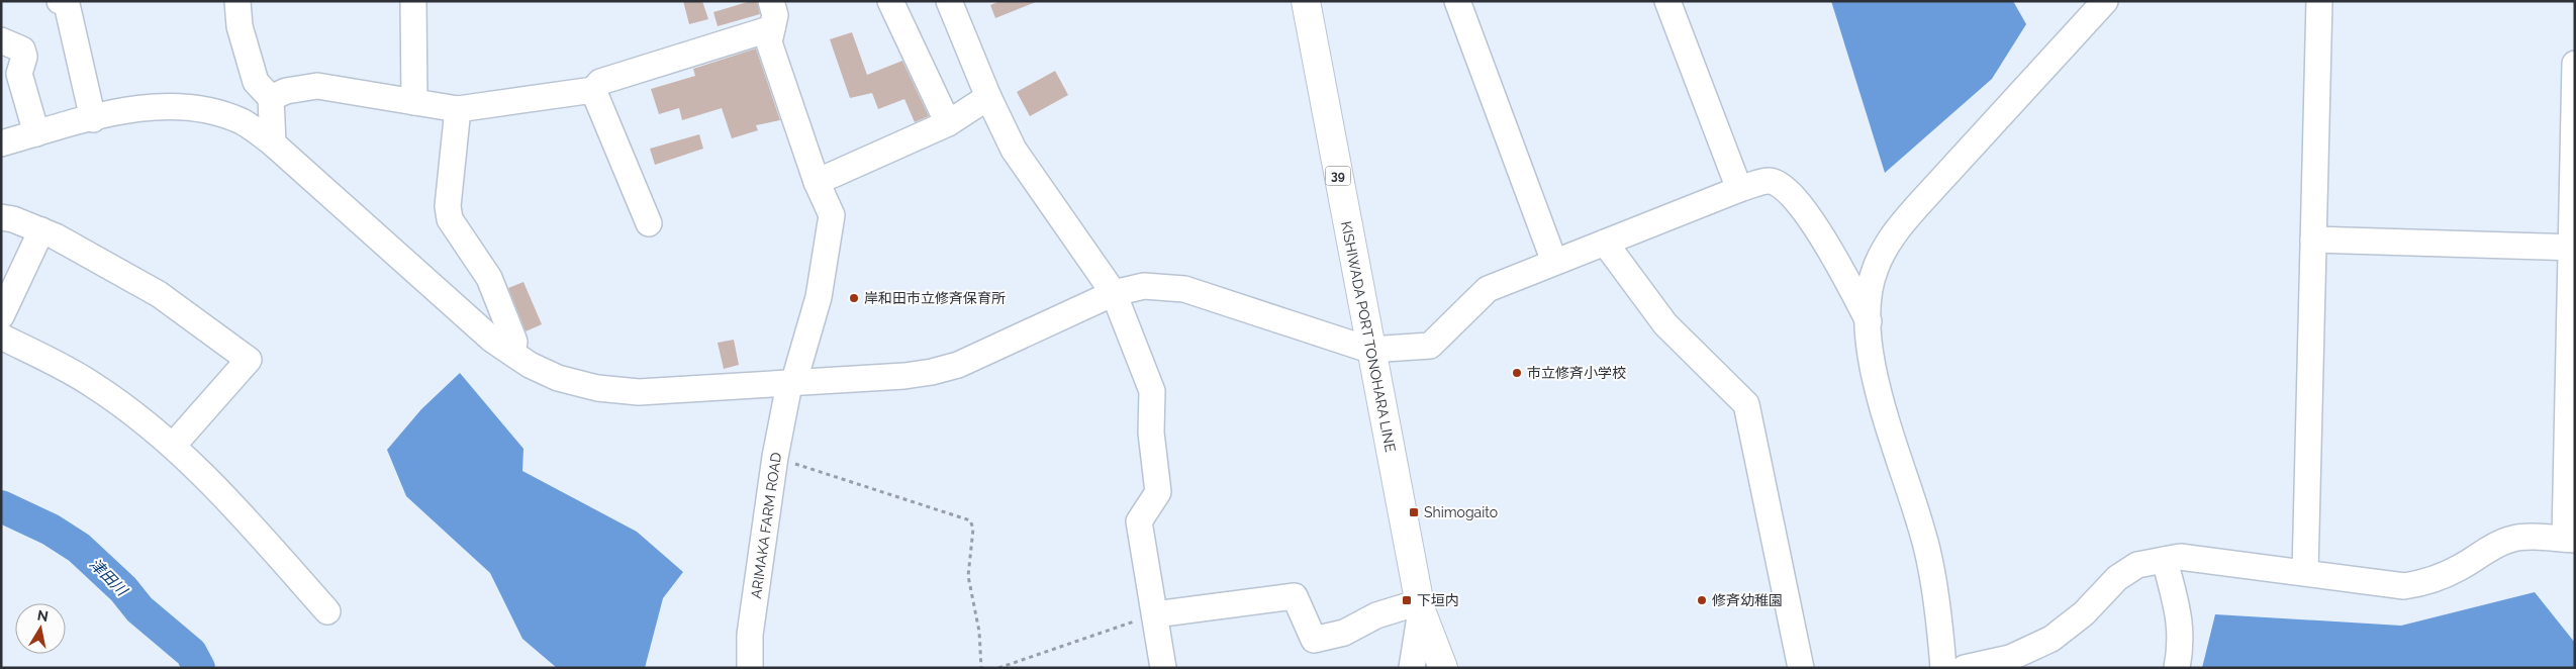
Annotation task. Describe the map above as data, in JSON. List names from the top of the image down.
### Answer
{
  "streets": {
    "main road": ["39", "KISHIWADA PORT TONOHARA LINE"],
    "street": ["ARIMAKA FARM ROAD"]
  },
  "water": ["津田川"],
  "places": {
    "other": ["岸和田市立修斉保育所", "市立修斉小学校", "修斉幼稚園"],
    "transit": ["Shimogaito", "下垣内"]
  },
  "north": "top"
}
